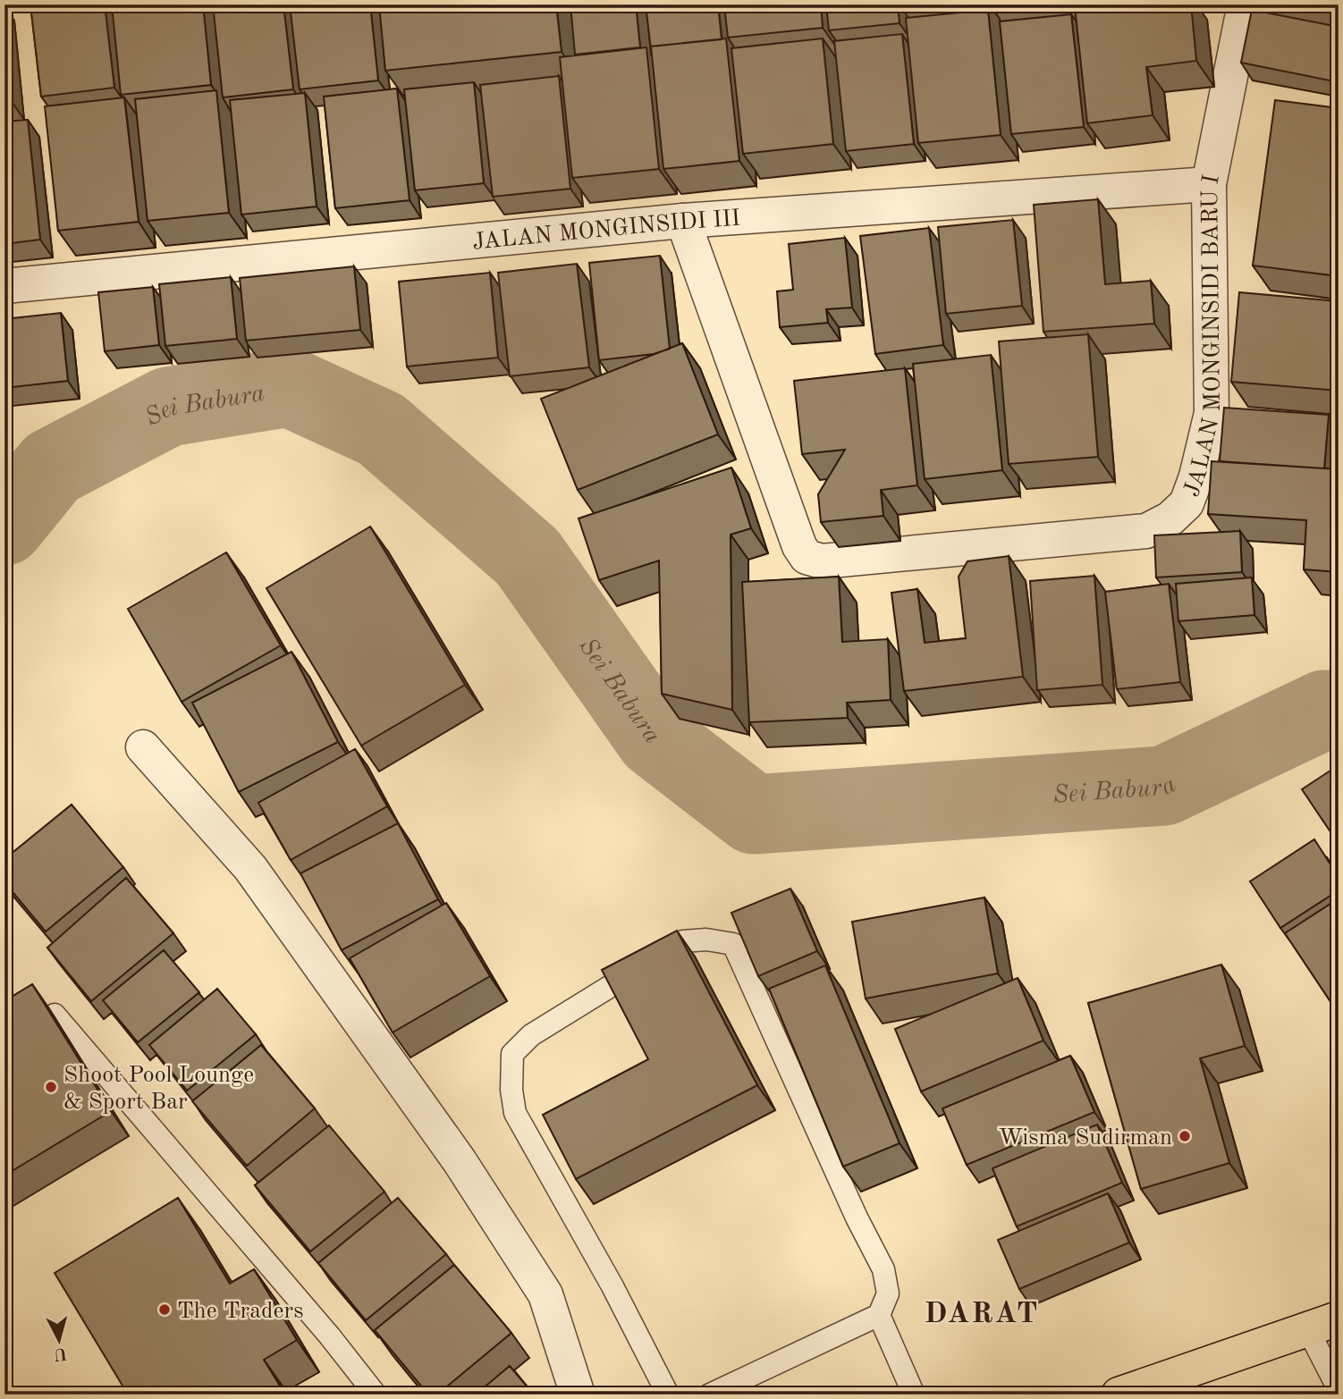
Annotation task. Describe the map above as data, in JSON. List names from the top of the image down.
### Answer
{
  "streets": {
    "street": ["JALAN MONGINSIDI III", "JALAN MONGINSIDI BARU I"]
  },
  "crossings": [
    ["JALAN MONGINSIDI III", "JALAN MONGINSIDI BARU I"]
  ],
  "districts": ["DARAT"],
  "water": ["Sei Babura"],
  "places": ["Shoot Pool Lounge & Sport Bar", "Wisma Sudirman", "The Traders"],
  "north": "bottom"
}
